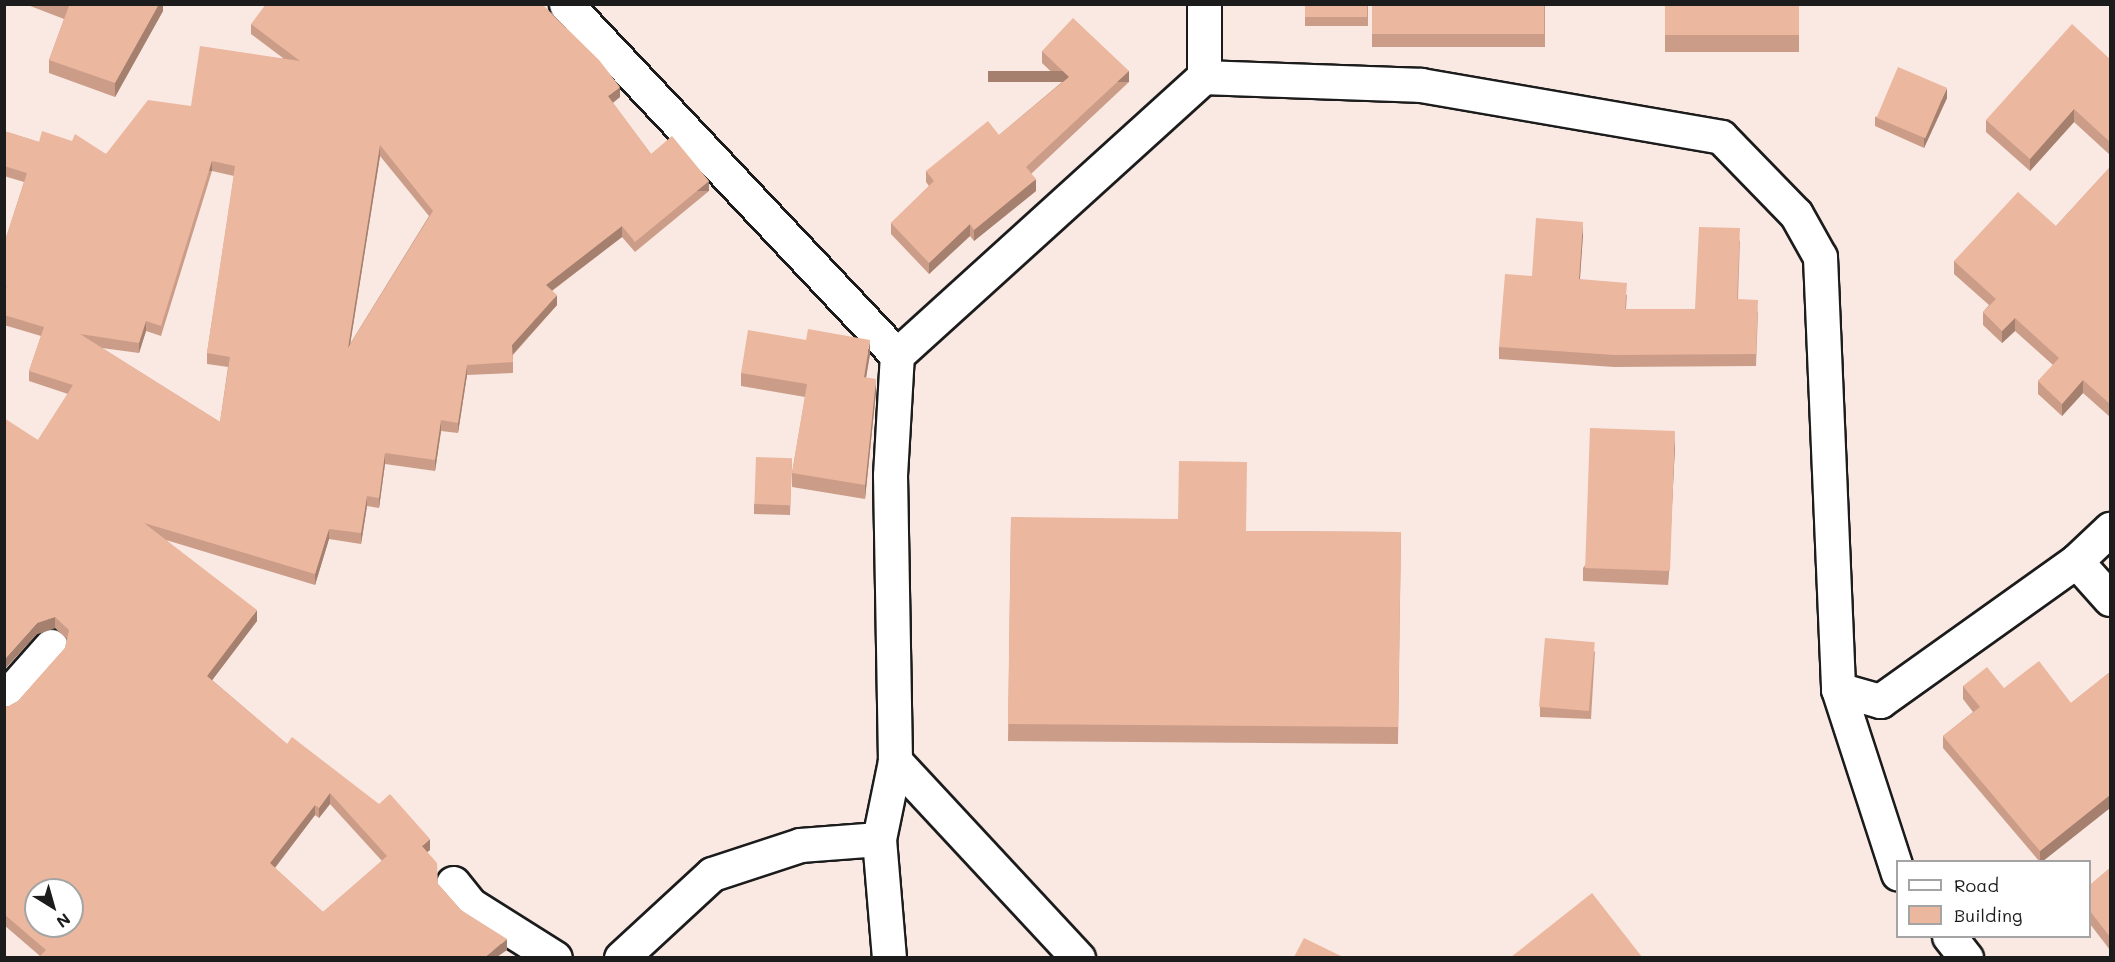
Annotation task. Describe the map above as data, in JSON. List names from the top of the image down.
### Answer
{
  "legend": ["Road", "Building"],
  "north": "bottom right"
}
